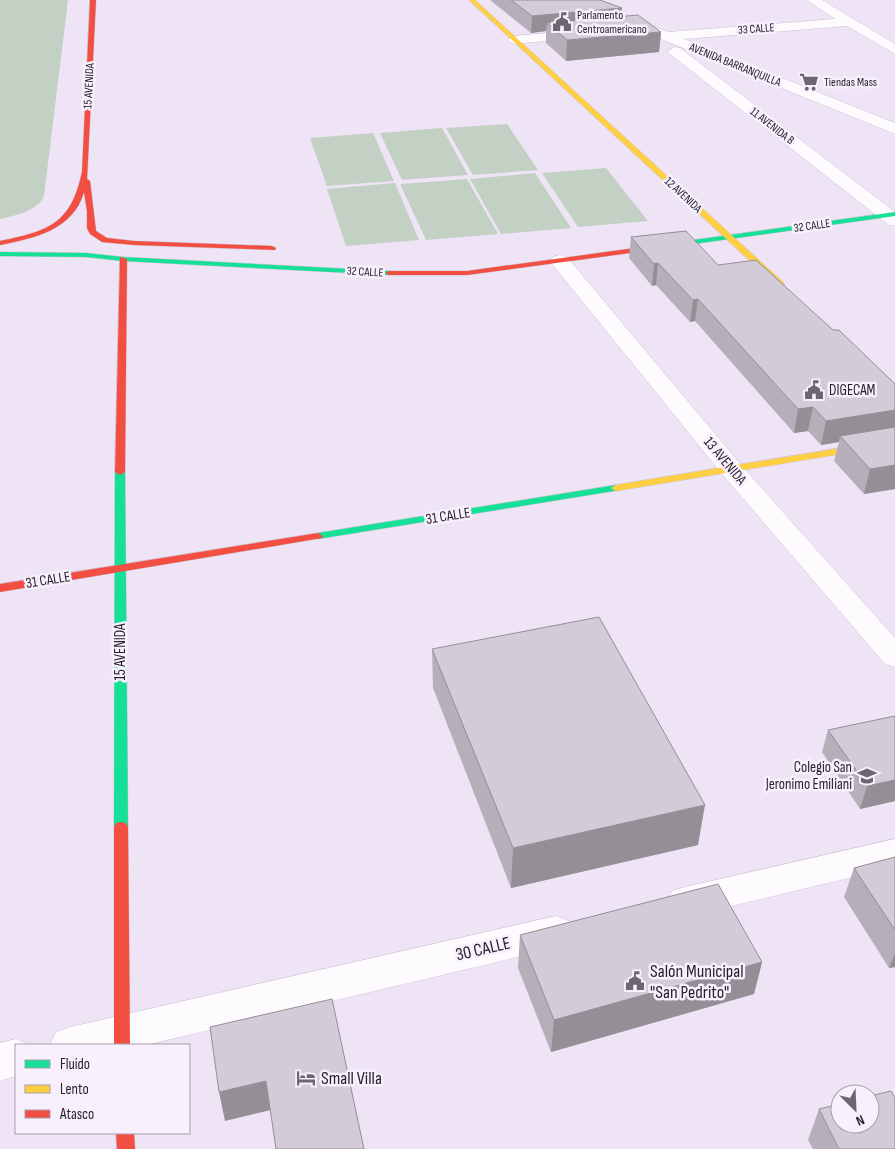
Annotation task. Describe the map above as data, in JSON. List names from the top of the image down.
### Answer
{
  "streets": {
    "main road": [
      "15 AVENIDA",
      "12 AVENIDA",
      "32 CALLE",
      "31 CALLE"
    ],
    "street": [
      "33 CALLE",
      "AVENIDA BARRANQUILLA",
      "11 AVENIDA B",
      "13 AVENIDA",
      "30 CALLE"
    ]
  },
  "crossings": [
    ["33 CALLE", "AVENIDA BARRANQUILLA"],
    ["33 CALLE", "11 AVENIDA B"],
    ["AVENIDA BARRANQUILLA", "11 AVENIDA B"],
    ["15 AVENIDA", "32 CALLE"],
    ["15 AVENIDA", "31 CALLE"],
    ["15 AVENIDA", "30 CALLE"],
    ["11 AVENIDA B", "32 CALLE"],
    ["12 AVENIDA", "32 CALLE"],
    ["32 CALLE", "13 AVENIDA"],
    ["13 AVENIDA", "31 CALLE"]
  ],
  "places": {
    "public building": ["Parlamento Centroamericano", "DIGECAM", "Salón Municipal \"San Pedrito\""],
    "supermarket": ["Tiendas Mass"],
    "school or university": ["Colegio San Jeronimo Emiliani"],
    "hotel": ["Small Villa"]
  },
  "legend": ["Fluido", "Lento", "Atasco"],
  "north": "bottom right"
}
